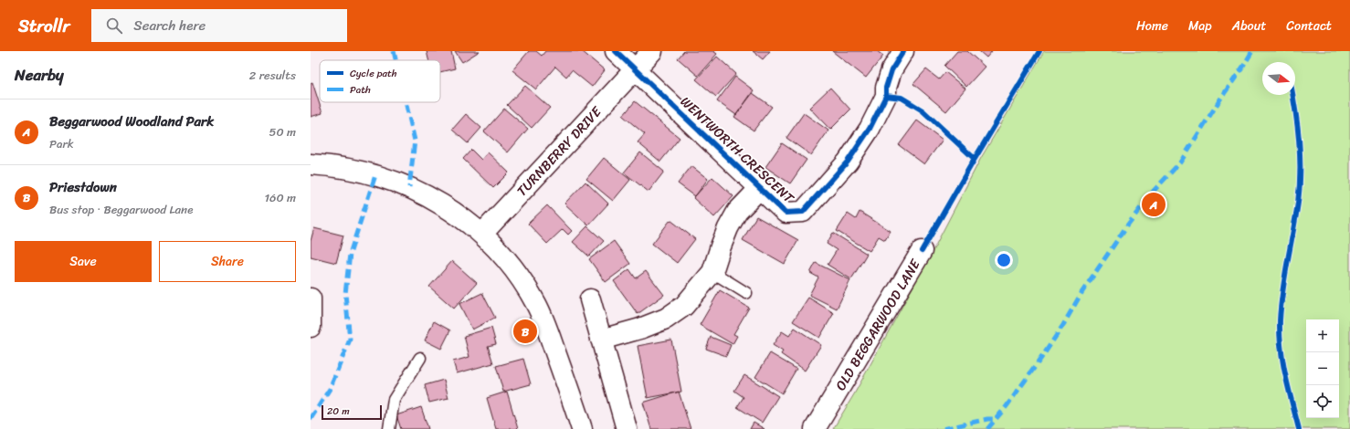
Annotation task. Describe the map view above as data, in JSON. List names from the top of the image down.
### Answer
{
  "streets": {
    "street": ["WENTWORTH CRESCENT", "TURNBERRY DRIVE", "OLD BEGGARWOOD LANE"]
  },
  "crossings": [
    ["WENTWORTH CRESCENT", "TURNBERRY DRIVE"]
  ],
  "legend": ["Cycle path", "Path"],
  "scale_bar": "20 m",
  "north": "right",
  "page": {
    "header": "Strollr",
    "search": "Search here",
    "nav": [
      "Home",
      "Map",
      "About",
      "Contact"
    ],
    "heading": ["Nearby", "2 results"],
    "list": [
      {
        "mark": "A",
        "name": "Beggarwood Woodland Park",
        "note": "Park",
        "value": "50 m"
      },
      {
        "mark": "B",
        "name": "Priestdown",
        "note": "Bus stop · Beggarwood Lane",
        "value": "160 m"
      }
    ],
    "pins": ["A", "B"],
    "buttons": ["Save", "Share"],
    "map_buttons": ["+", "−"],
    "scale": "20 m"
  }
}
